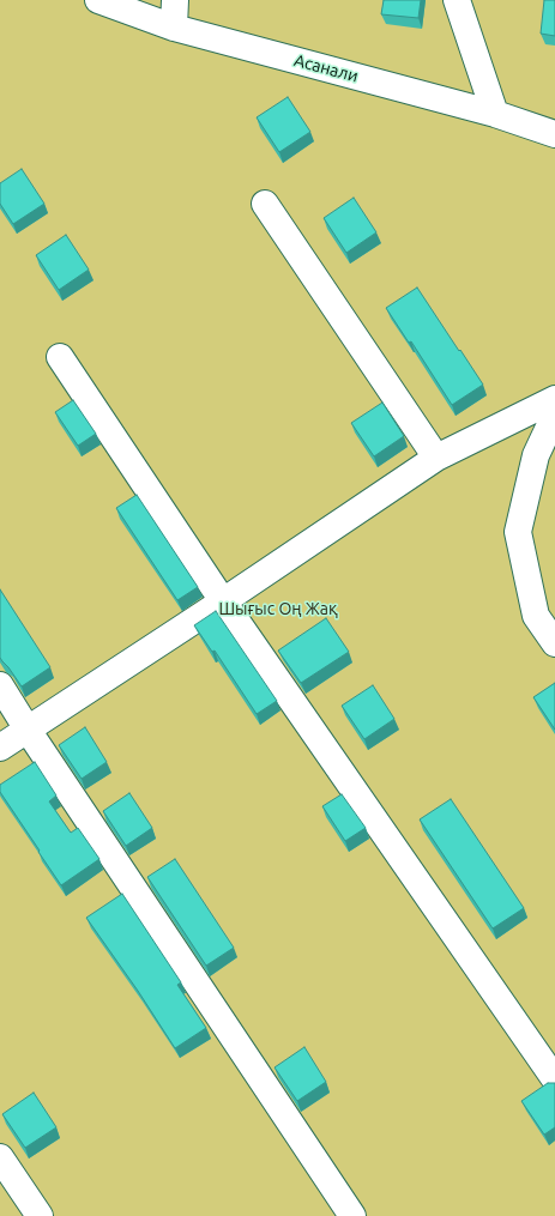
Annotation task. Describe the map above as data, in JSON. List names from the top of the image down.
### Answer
{
  "streets": {
    "street": ["Асанали"]
  },
  "parks": ["Шығыс Оң Жақ"]
}
